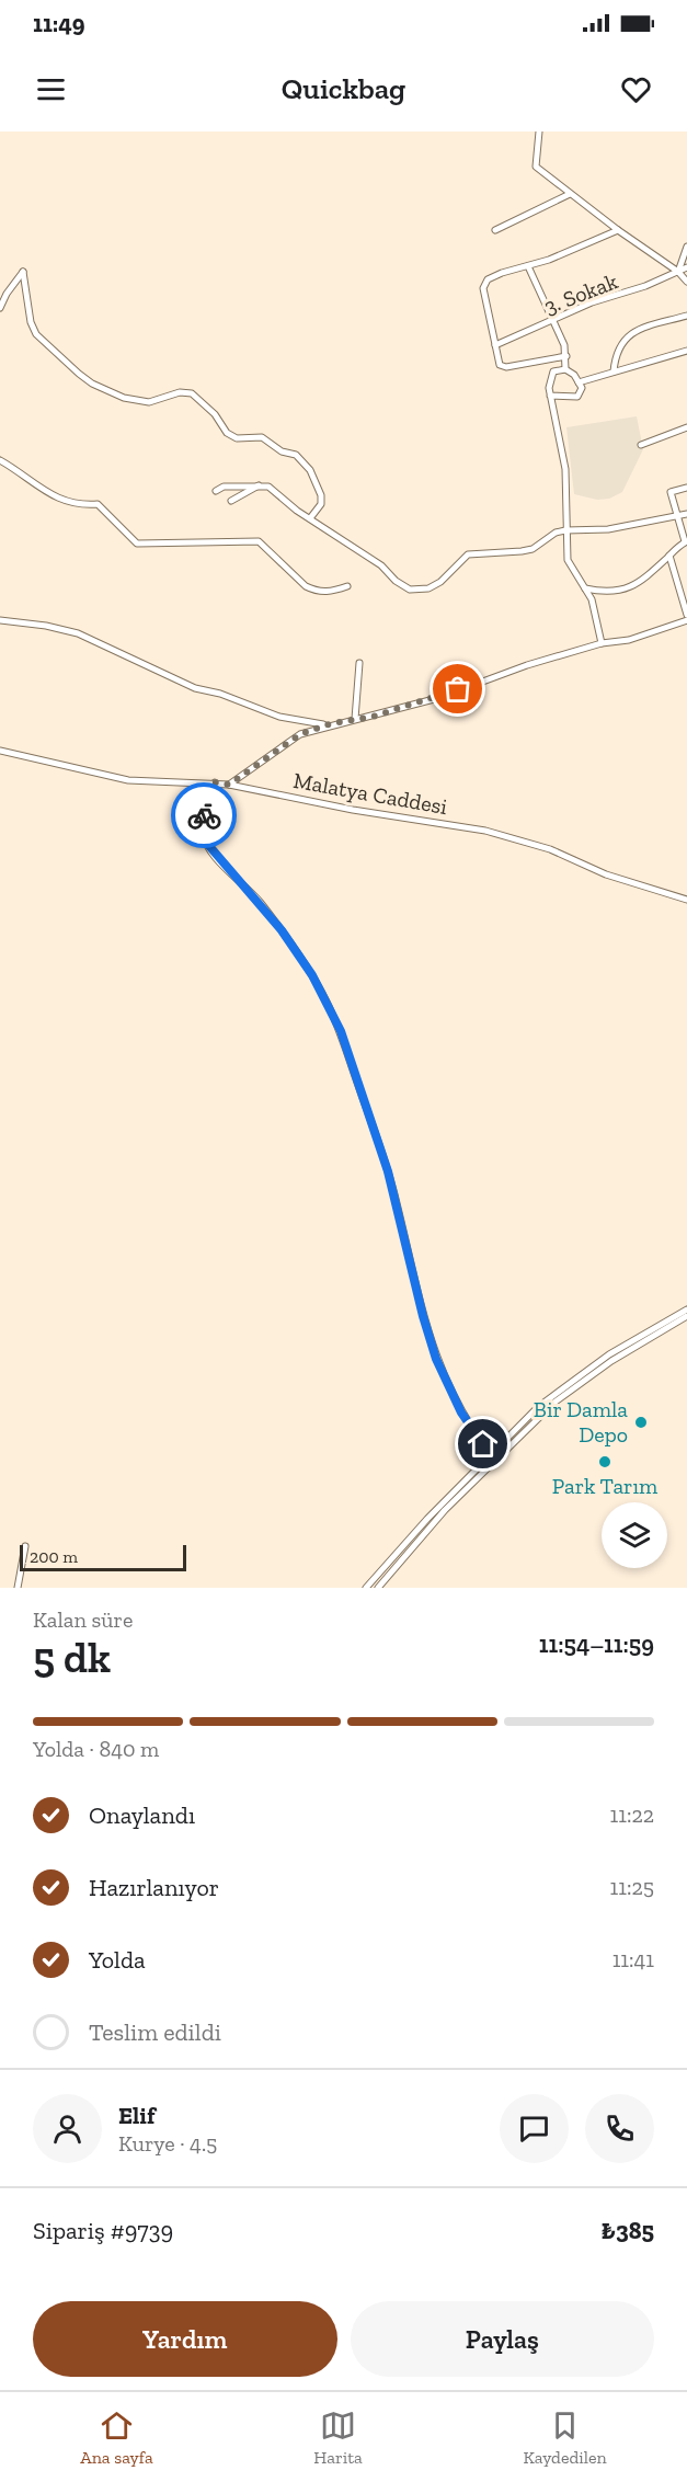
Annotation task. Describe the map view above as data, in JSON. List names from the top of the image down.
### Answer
{
  "streets": {
    "street": ["3. Sokak", "Malatya Caddesi"]
  },
  "places": ["Bir Damla Depo", "Park Tarım"],
  "scale_bar": "200 m",
  "page": {
    "status": "11:49",
    "header": "Quickbag",
    "scale": "200 m",
    "heading": ["5 dk", "Kalan süre", "11:54–11:59"],
    "panel": [
      "Elif",
      "Kurye · 4.5",
      "Sipariş #9739",
      "₺385"
    ],
    "bar": "Yolda · 840 m",
    "list": [
      ["Onaylandı", "11:22"],
      ["Hazırlanıyor", "11:25"],
      ["Yolda", "11:41"],
      "Teslim edildi"
    ],
    "buttons": ["Yardım", "Paylaş"],
    "tabs": ["Ana sayfa", "Harita", "Kaydedilen"]
  }
}
